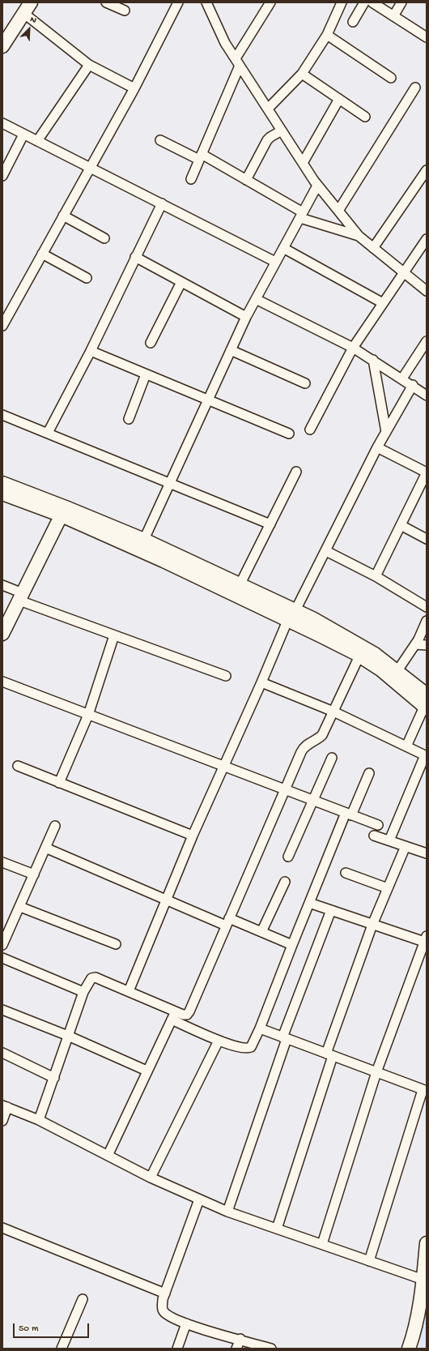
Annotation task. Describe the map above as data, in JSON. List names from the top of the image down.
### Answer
{
  "scale_bar": "50 m",
  "north": "top right"
}
